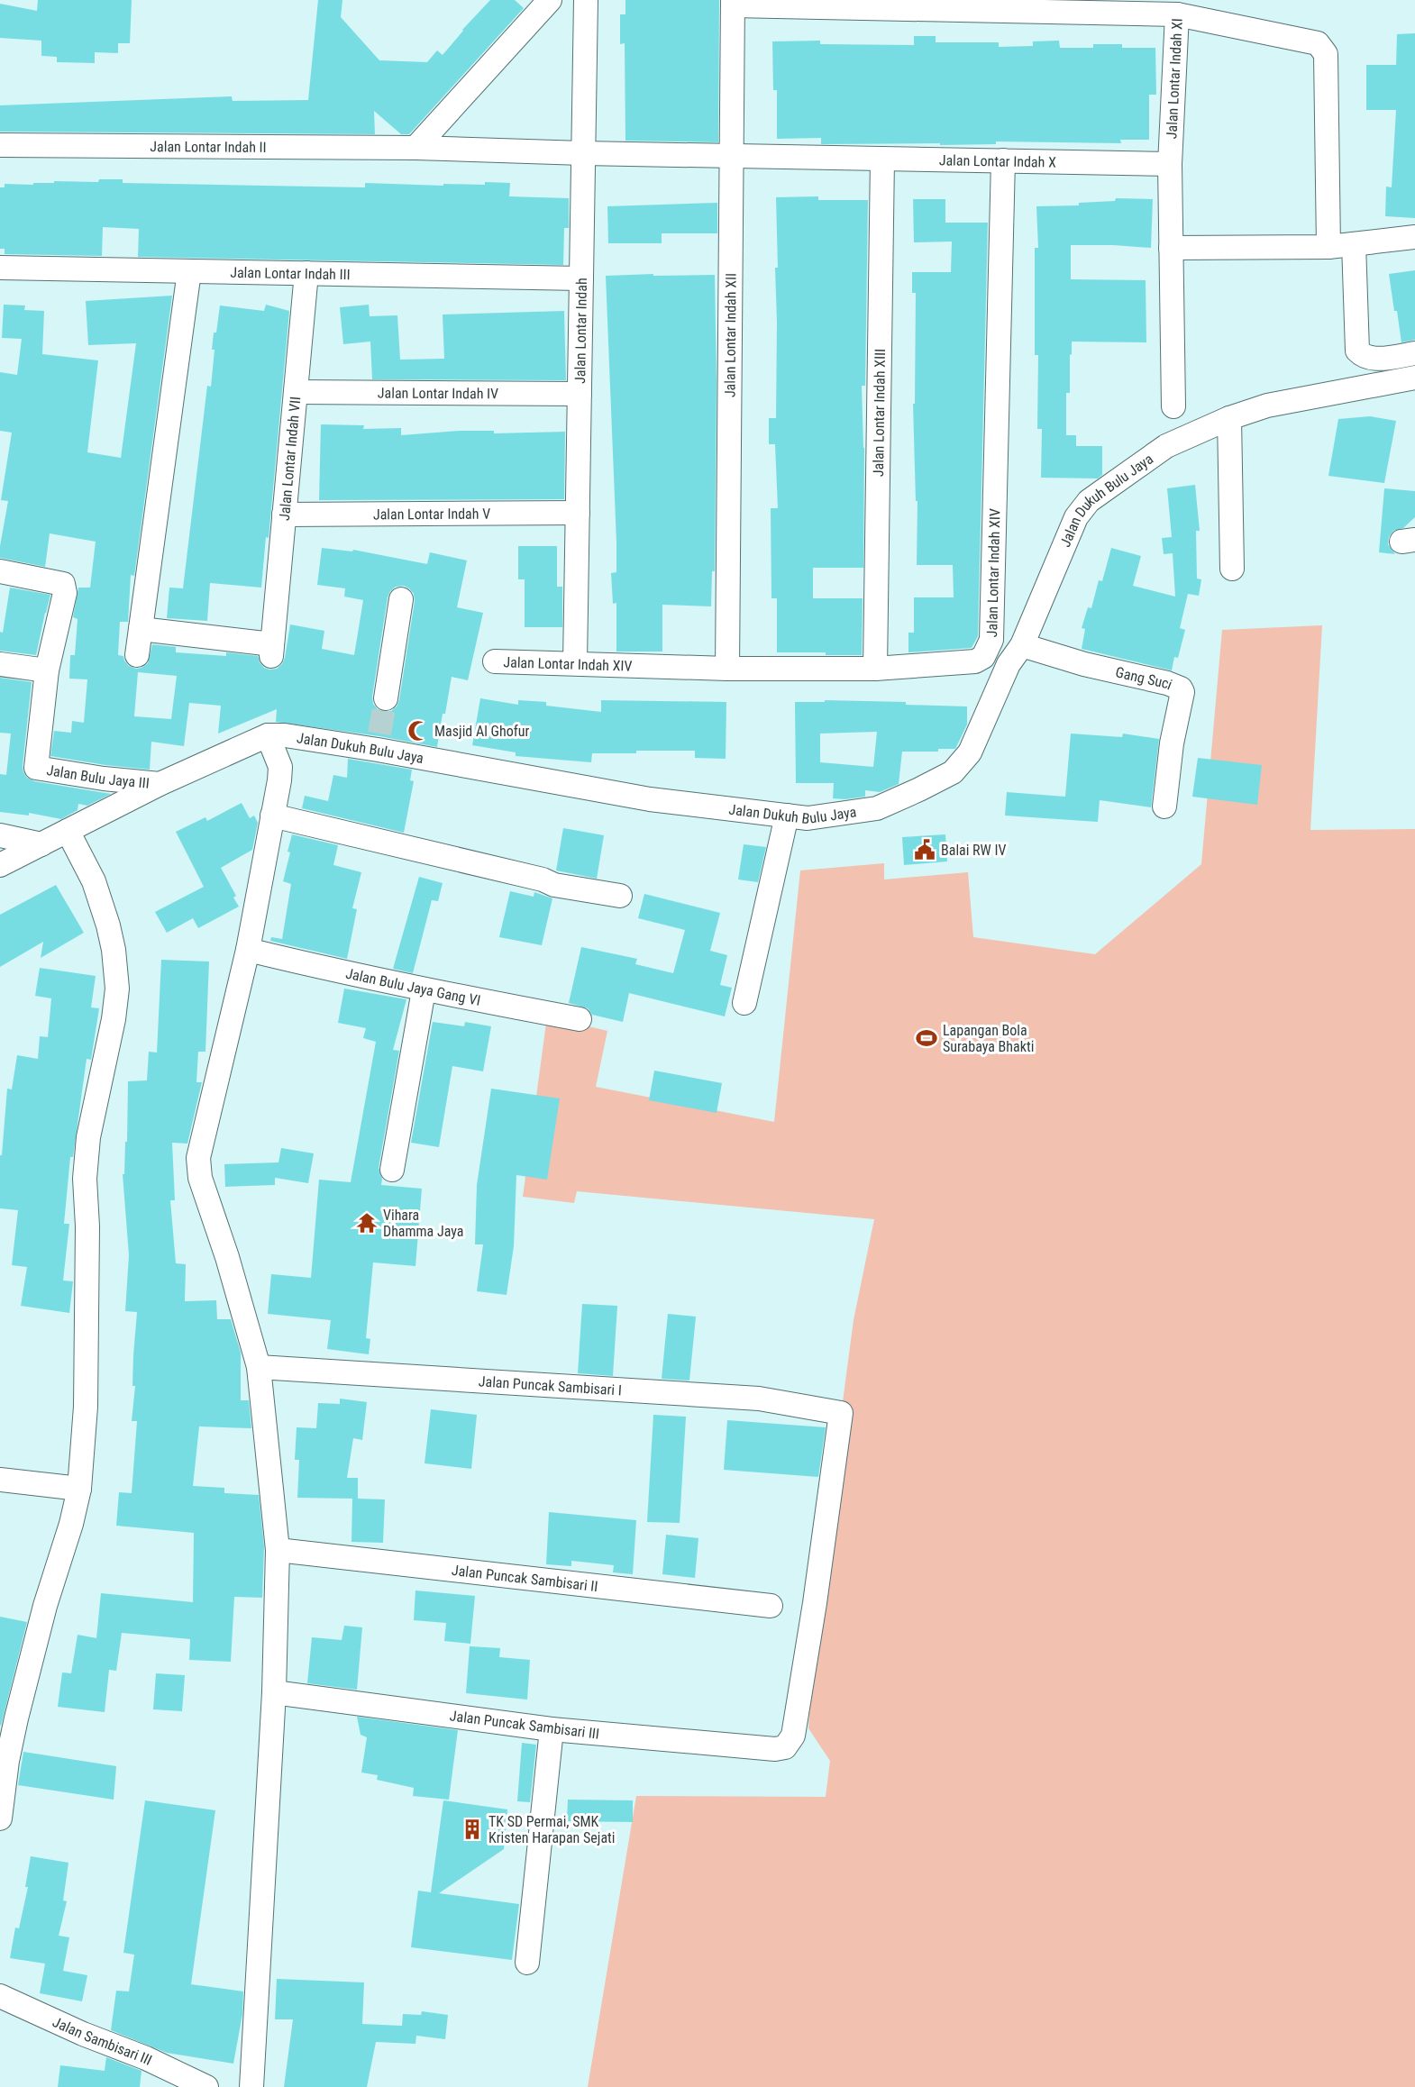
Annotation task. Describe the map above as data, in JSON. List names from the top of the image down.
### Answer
{
  "streets": {
    "street": [
      "Jalan Lontar Indah XI",
      "Jalan Lontar Indah II",
      "Jalan Lontar Indah X",
      "Jalan Lontar Indah III",
      "Jalan Lontar Indah",
      "Jalan Lontar Indah XII",
      "Jalan Lontar Indah IV",
      "Jalan Lontar Indah XIII",
      "Jalan Lontar Indah VII",
      "Jalan Dukuh Bulu Jaya",
      "Jalan Lontar Indah V",
      "Jalan Lontar Indah XIV",
      "Gang Suci",
      "Jalan Bulu Jaya III",
      "Jalan Bulu Jaya Gang VI",
      "Jalan Puncak Sambisari I",
      "Jalan Puncak Sambisari II",
      "Jalan Puncak Sambisari III",
      "Jalan Sambisari III"
    ]
  },
  "crossings": [
    ["Jalan Lontar Indah XI", "Jalan Lontar Indah X"],
    ["Jalan Lontar Indah XI", "Jalan Lontar Indah XII"],
    ["Jalan Lontar Indah II", "Jalan Lontar Indah X"],
    ["Jalan Lontar Indah II", "Jalan Lontar Indah"],
    ["Jalan Lontar Indah X", "Jalan Lontar Indah"],
    ["Jalan Lontar Indah X", "Jalan Lontar Indah XII"],
    ["Jalan Lontar Indah X", "Jalan Lontar Indah XIII"],
    ["Jalan Lontar Indah X", "Jalan Lontar Indah XIV"],
    ["Jalan Lontar Indah III", "Jalan Lontar Indah"],
    ["Jalan Lontar Indah III", "Jalan Lontar Indah VII"],
    ["Jalan Lontar Indah", "Jalan Lontar Indah IV"],
    ["Jalan Lontar Indah", "Jalan Lontar Indah V"],
    ["Jalan Lontar Indah", "Jalan Lontar Indah XIV"],
    ["Jalan Lontar Indah XII", "Jalan Lontar Indah XIV"],
    ["Jalan Lontar Indah IV", "Jalan Lontar Indah VII"],
    ["Jalan Lontar Indah XIII", "Jalan Lontar Indah XIV"],
    ["Jalan Lontar Indah VII", "Jalan Lontar Indah V"],
    ["Jalan Dukuh Bulu Jaya", "Gang Suci"],
    ["Jalan Dukuh Bulu Jaya", "Jalan Bulu Jaya III"],
    ["Jalan Puncak Sambisari I", "Jalan Puncak Sambisari III"]
  ],
  "places": {
    "mosque": ["Masjid Al Ghofur"],
    "public building": ["Balai RW IV"],
    "sports": ["Lapangan Bola Surabaya Bhakti"],
    "temple": ["Vihara Dhamma Jaya"],
    "building": ["TK SD Permai, SMK Kristen Harapan Sejati"]
  }
}
